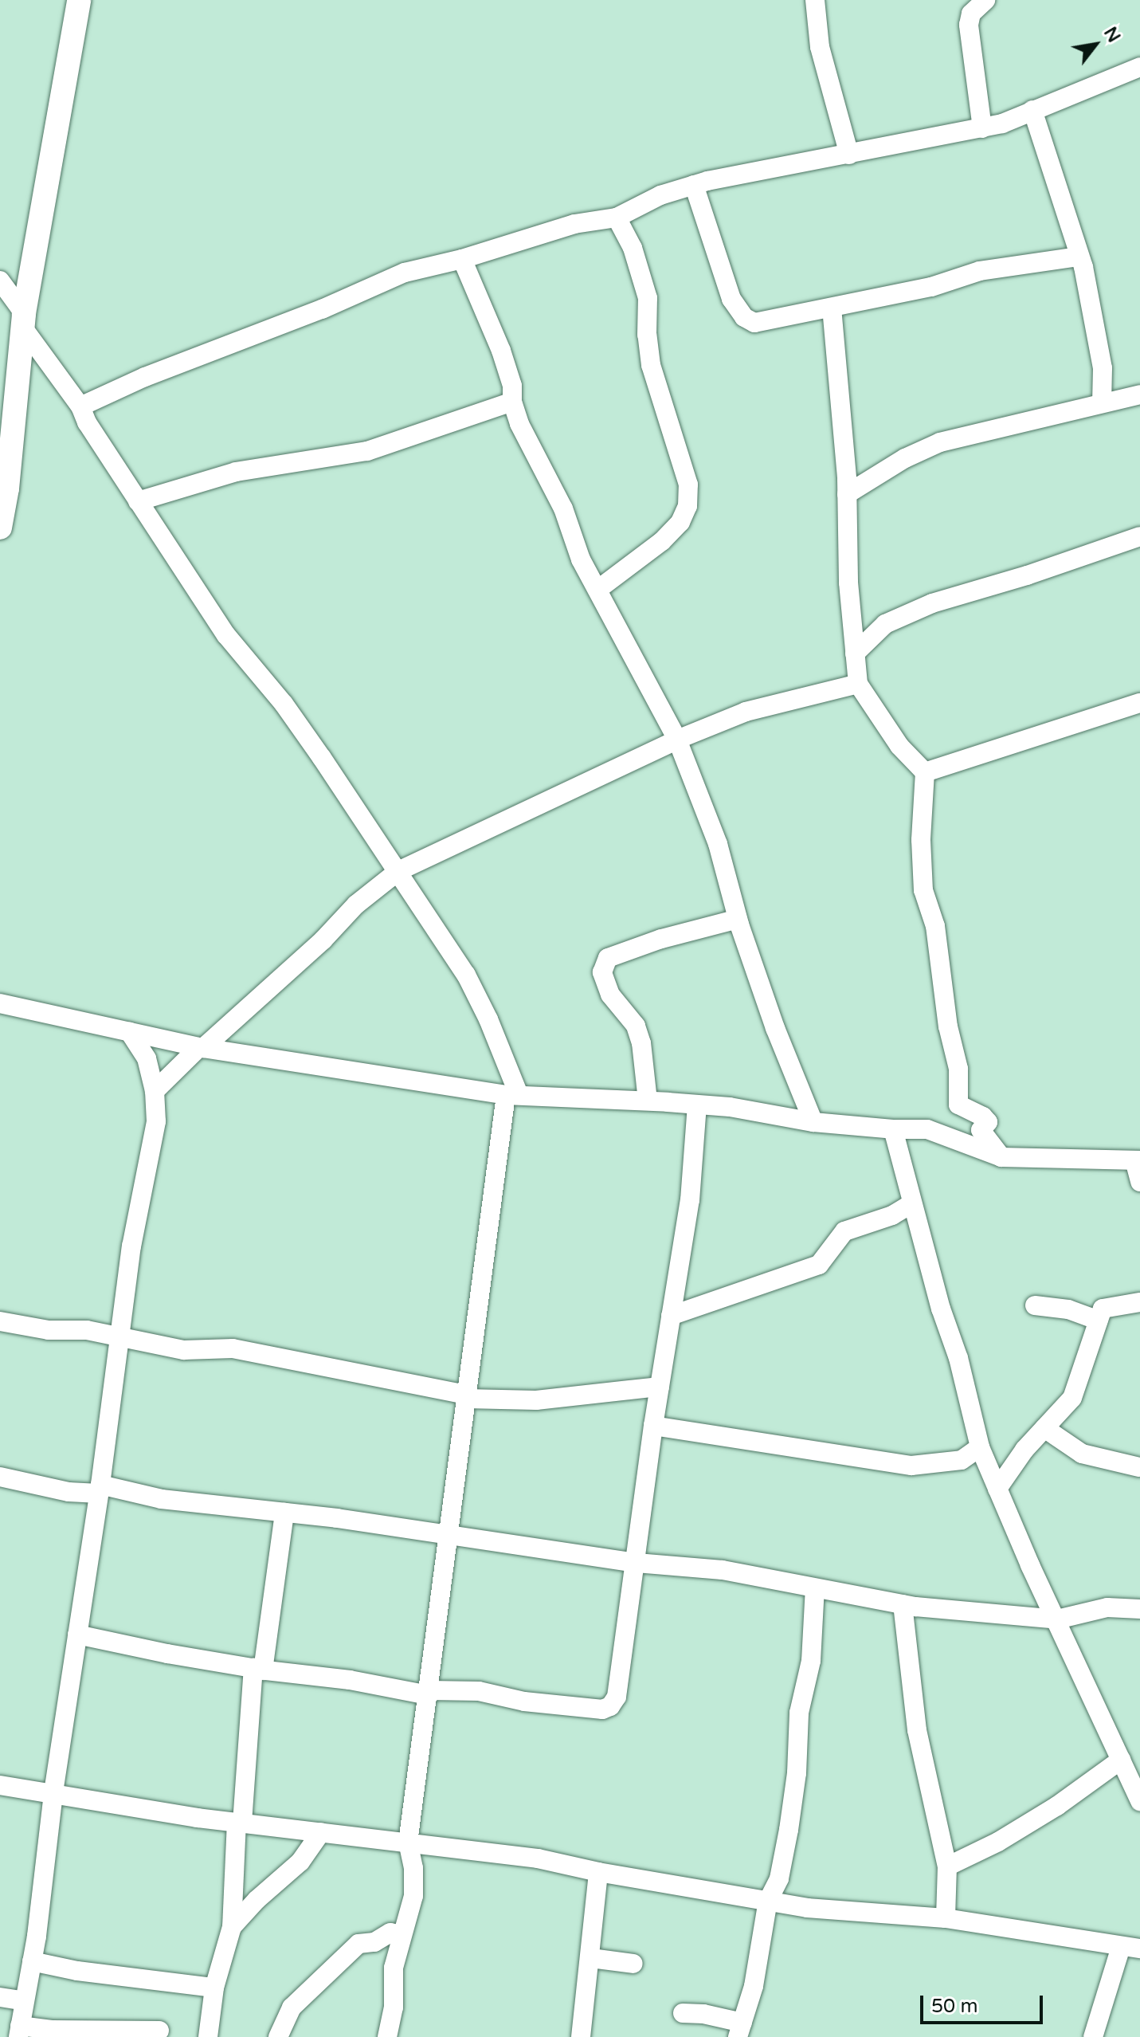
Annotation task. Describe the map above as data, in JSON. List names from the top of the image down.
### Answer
{
  "scale_bar": "50 m",
  "north": "top right"
}
